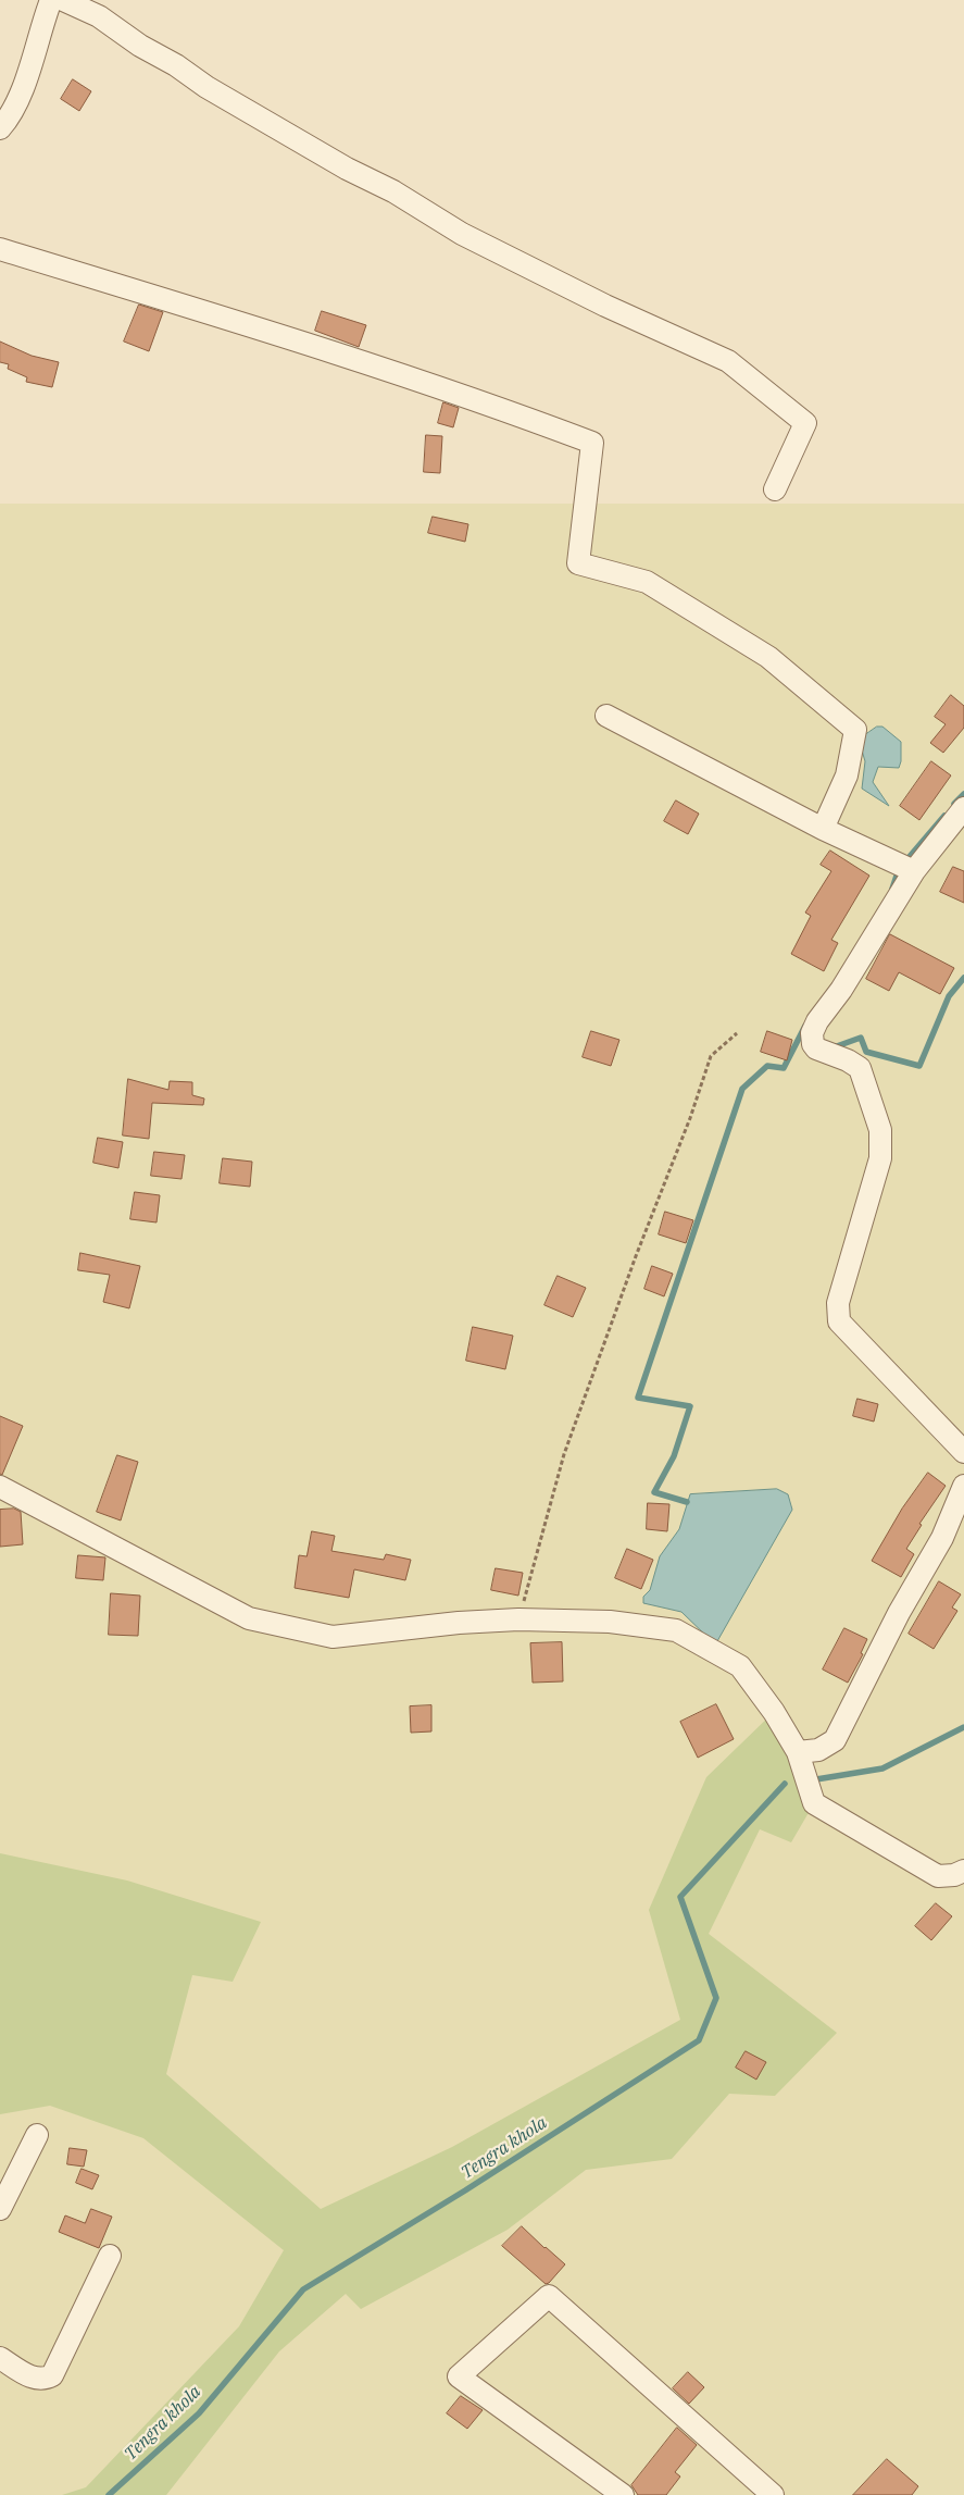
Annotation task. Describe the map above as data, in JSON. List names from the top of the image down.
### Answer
{
  "water": ["Tengra khola"]
}
